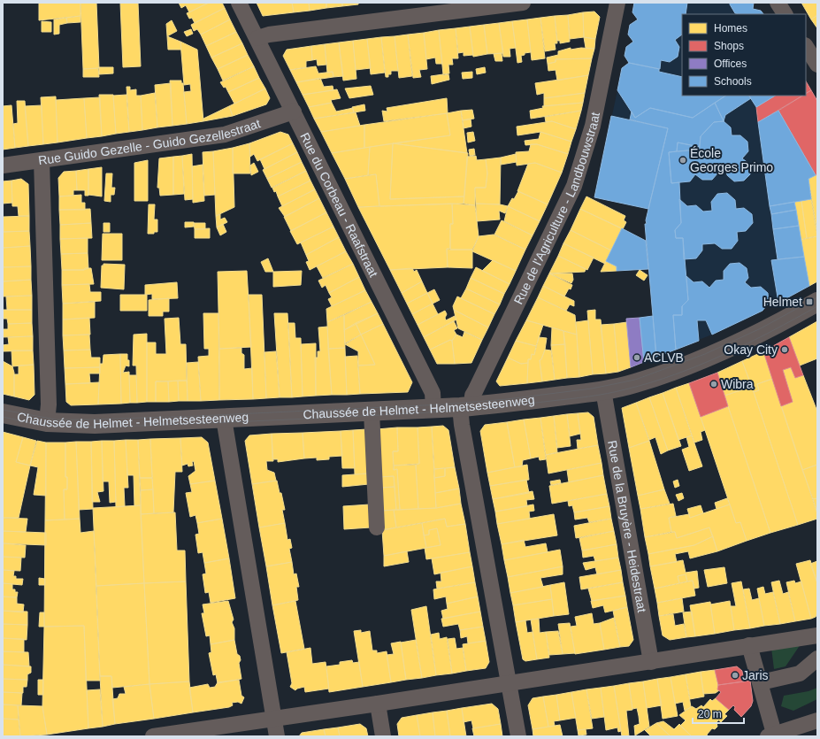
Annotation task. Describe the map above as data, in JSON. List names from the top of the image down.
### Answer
{
  "streets": {
    "street": [
      "Rue Guido Gezelle - Guido Gezellestraat",
      "Rue du Corbeau - Raafstraat",
      "Rue de l'Agriculture - Landbouwstraat",
      "Chaussée de Helmet - Helmetsesteenweg",
      "Rue de la Bruyère - Heidestraat"
    ]
  },
  "crossings": [
    ["Rue Guido Gezelle - Guido Gezellestraat", "Rue du Corbeau - Raafstraat"],
    ["Rue du Corbeau - Raafstraat", "Chaussée de Helmet - Helmetsesteenweg"],
    ["Rue de l'Agriculture - Landbouwstraat", "Chaussée de Helmet - Helmetsesteenweg"],
    ["Chaussée de Helmet - Helmetsesteenweg", "Rue de la Bruyère - Heidestraat"]
  ],
  "places": {
    "other": [
      "École Georges Primo",
      "Okay City",
      "ACLVB",
      "Wibra",
      "Jaris"
    ],
    "transit": ["Helmet"]
  },
  "legend": [
    "Homes",
    "Shops",
    "Offices",
    "Schools"
  ],
  "scale_bar": "20 m"
}
